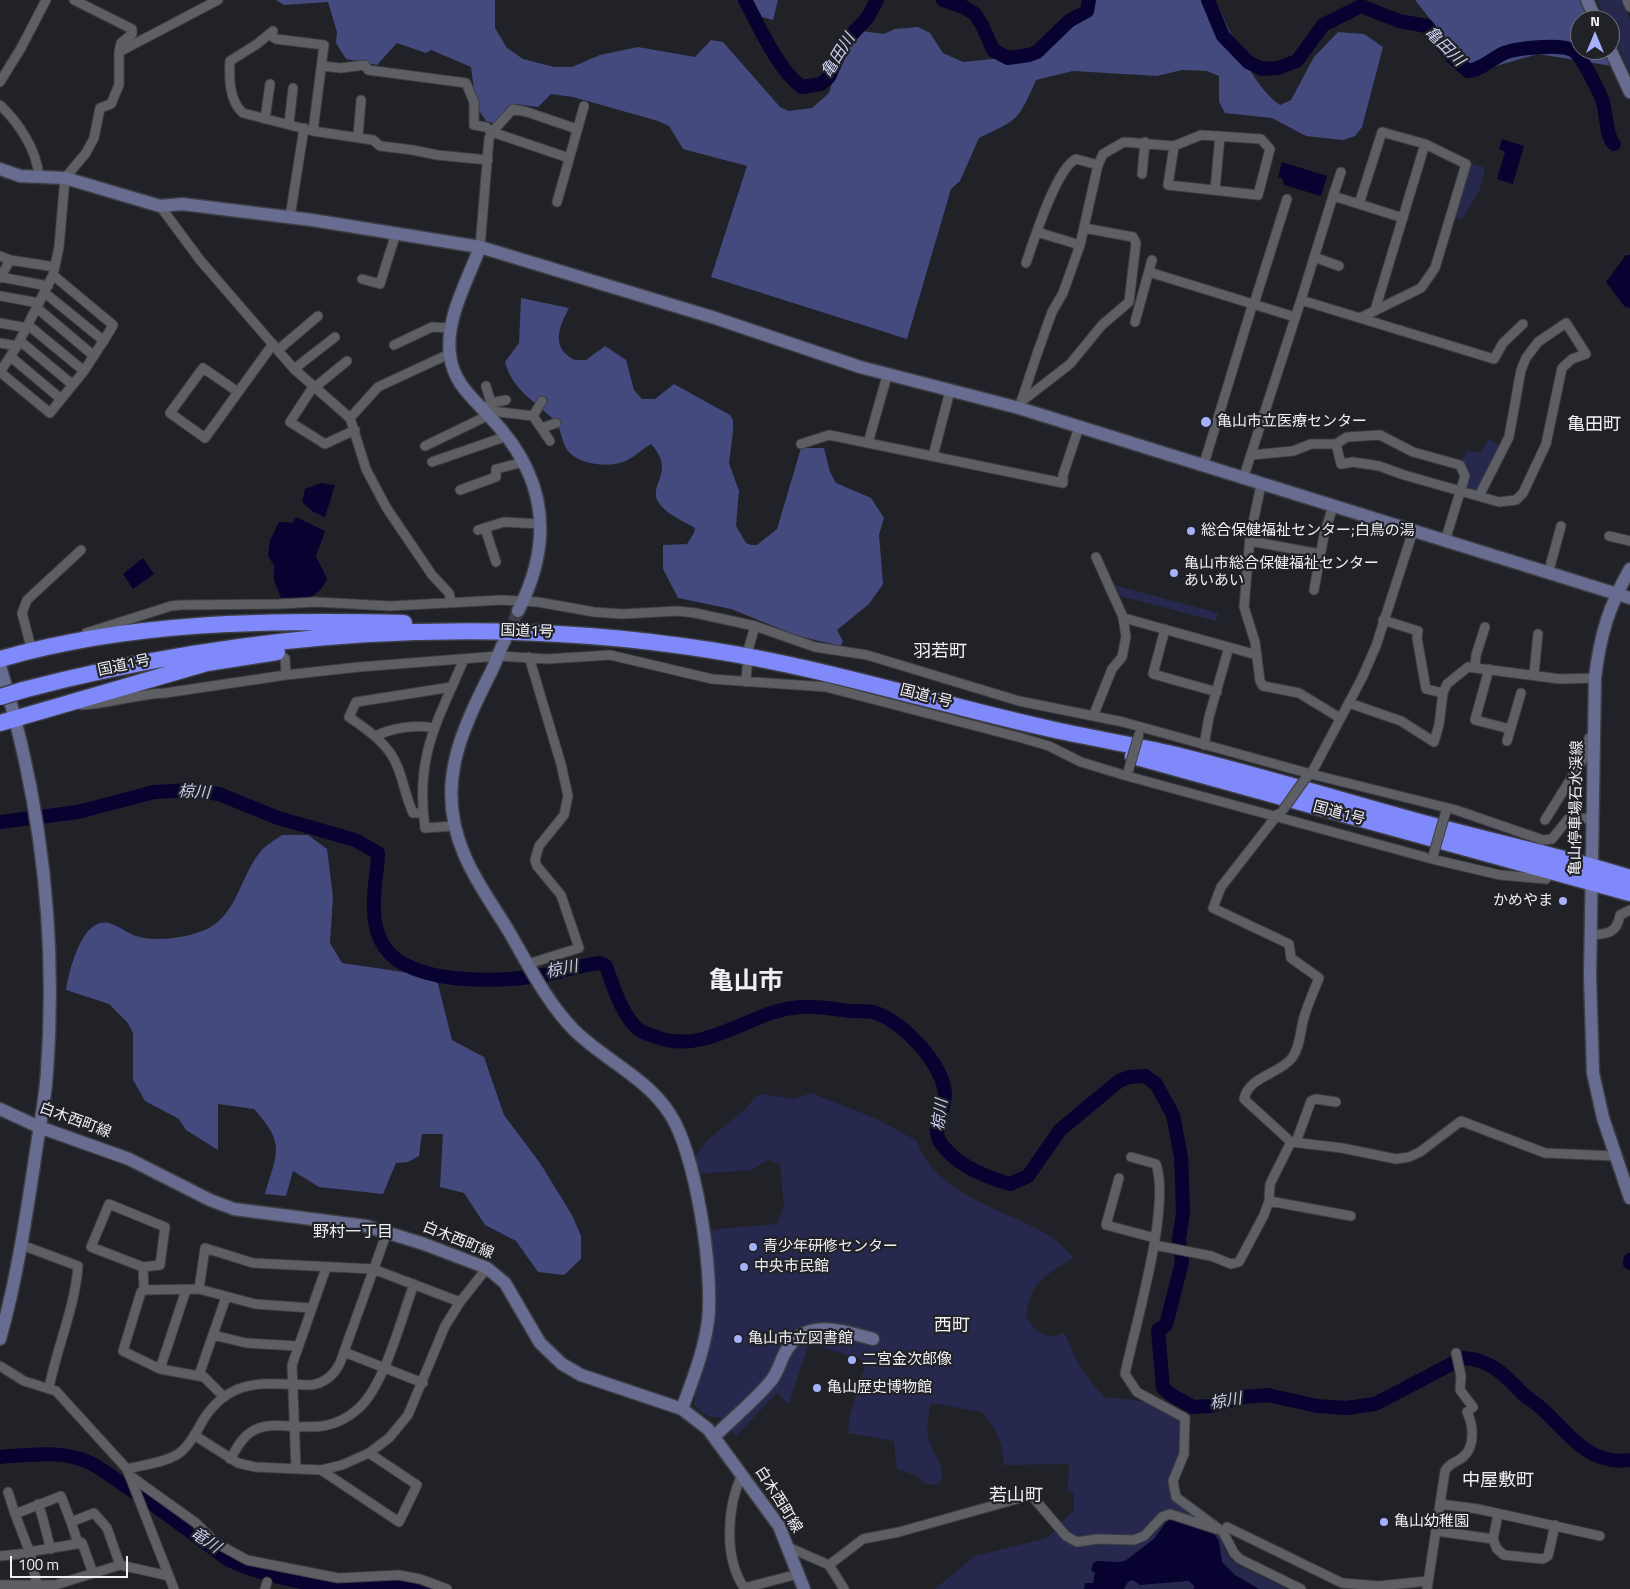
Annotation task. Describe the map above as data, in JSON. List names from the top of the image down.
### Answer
{
  "streets": {
    "highway": ["国道1号"],
    "street": ["亀山停車場石水渓線", "白木西町線"]
  },
  "crossings": [
    ["国道1号", "亀山停車場石水渓線"]
  ],
  "districts": [
    "亀田町",
    "羽若町",
    "亀山市",
    "野村一丁目",
    "西町",
    "中屋敷町",
    "若山町"
  ],
  "water": ["亀田川", "椋川", "竜川"],
  "places": [
    "亀山市立医療センター",
    "総合保健福祉センター;白鳥の湯",
    "亀山市総合保健福祉センター あいあい",
    "かめやま",
    "青少年研修センター",
    "中央市民館",
    "亀山市立図書館",
    "二宮金次郎像",
    "亀山歴史博物館",
    "亀山幼稚園"
  ],
  "scale_bar": "100 m",
  "north": "top"
}
